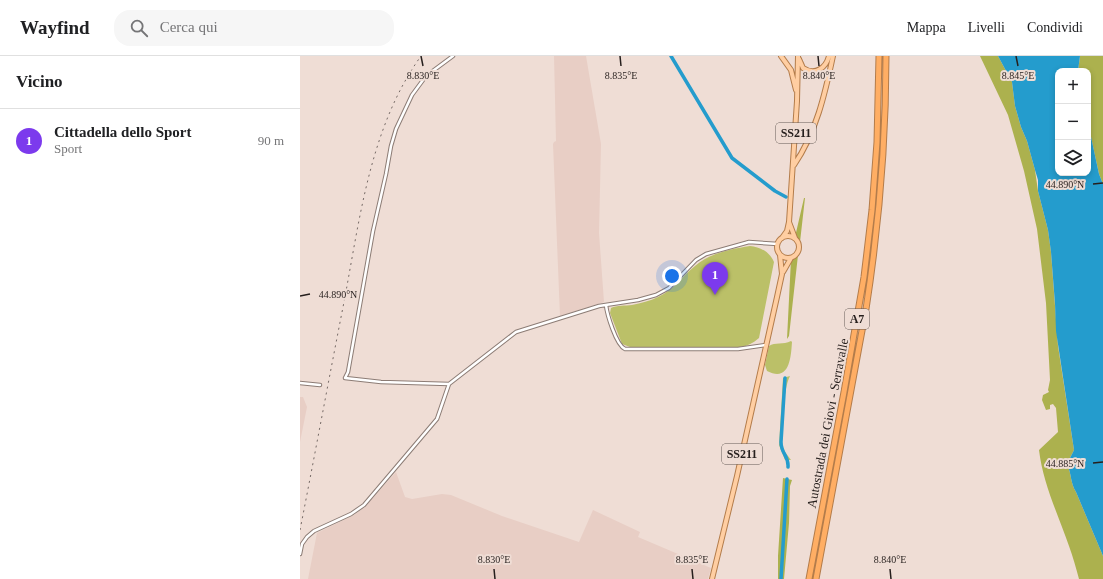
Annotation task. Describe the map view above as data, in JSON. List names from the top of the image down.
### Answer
{
  "streets": {
    "highway": ["A7", "Autostrada dei Giovi - Serravalle"],
    "main road": ["SS211"]
  },
  "page": {
    "header": "Wayfind",
    "search": "Cerca qui",
    "nav": ["Mappa", "Livelli", "Condividi"],
    "heading": "Vicino",
    "map_buttons": ["+", "−"],
    "list": [
      {
        "mark": "1",
        "name": "Cittadella dello Sport",
        "note": "Sport",
        "value": "90 m"
      }
    ],
    "pins": "1"
  },
  "coordinates": [
    "8.830°E",
    "8.835°E",
    "8.840°E",
    "8.845°E",
    "44.890°N",
    "44.885°N"
  ]
}
